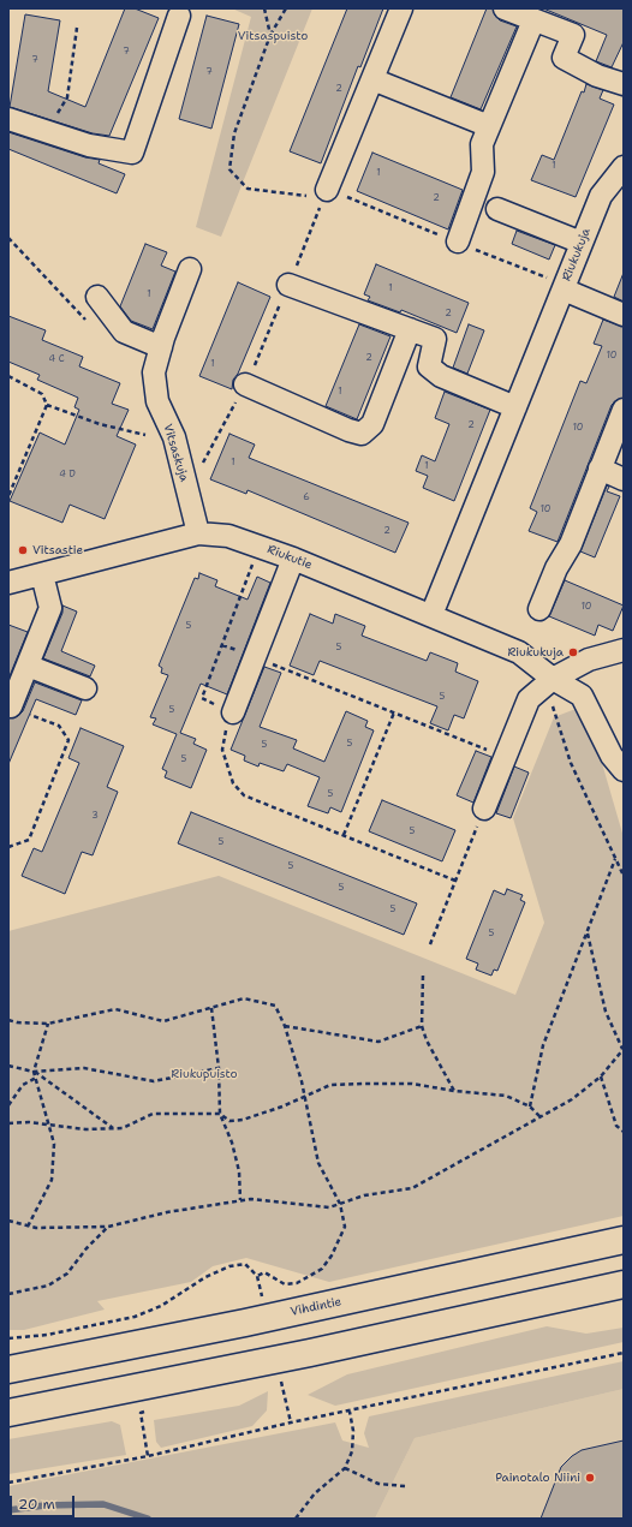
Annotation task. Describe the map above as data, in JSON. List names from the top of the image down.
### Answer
{
  "streets": {
    "main road": ["Vihdintie"],
    "street": ["Riukukuja", "Vitsaskuja", "Riukutie"]
  },
  "crossings": [
    ["Riukukuja", "Riukutie"],
    ["Vitsaskuja", "Riukutie"]
  ],
  "parks": ["Vitsaspuisto", "Riukupuisto"],
  "places": ["Vitsastie", "Riukukuja", "Painotalo Niini"],
  "house_numbers": [
    "7",
    "7",
    "7",
    "2",
    "1",
    "1",
    "2",
    "1",
    "1",
    "2",
    "10",
    "2",
    "4 C",
    "1",
    "1",
    "2",
    "10",
    "1",
    "1",
    "4 D",
    "6",
    "10",
    "2",
    "10",
    "5",
    "5",
    "5",
    "5",
    "5",
    "5",
    "5",
    "5",
    "3",
    "5",
    "5",
    "5",
    "5",
    "5",
    "5"
  ],
  "scale_bar": "20 m"
}
